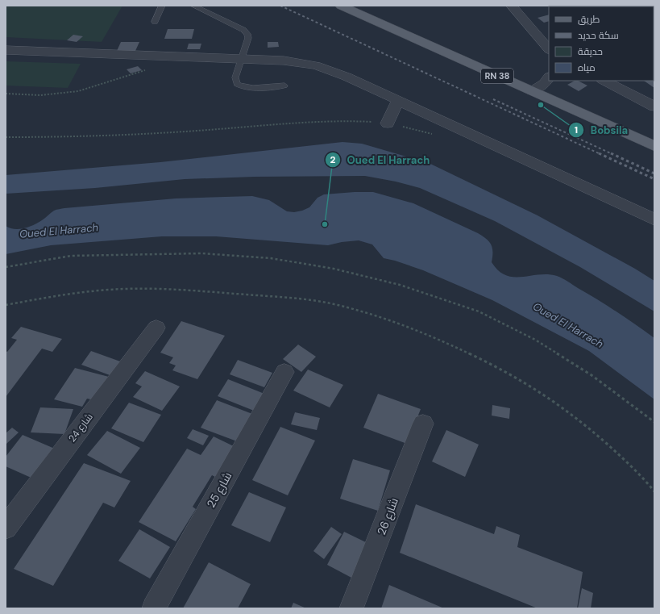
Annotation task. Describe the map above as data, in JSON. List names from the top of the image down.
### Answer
{
  "streets": {
    "main road": ["RN 38"],
    "street": ["شارع 24", "شارع 25", "شارع 26"]
  },
  "water": ["Oued El Harrach"],
  "places": ["Bobsila", "Oued El Harrach"],
  "legend": [
    "طريق",
    "سكة حديد",
    "حديقة",
    "مياه"
  ]
}
